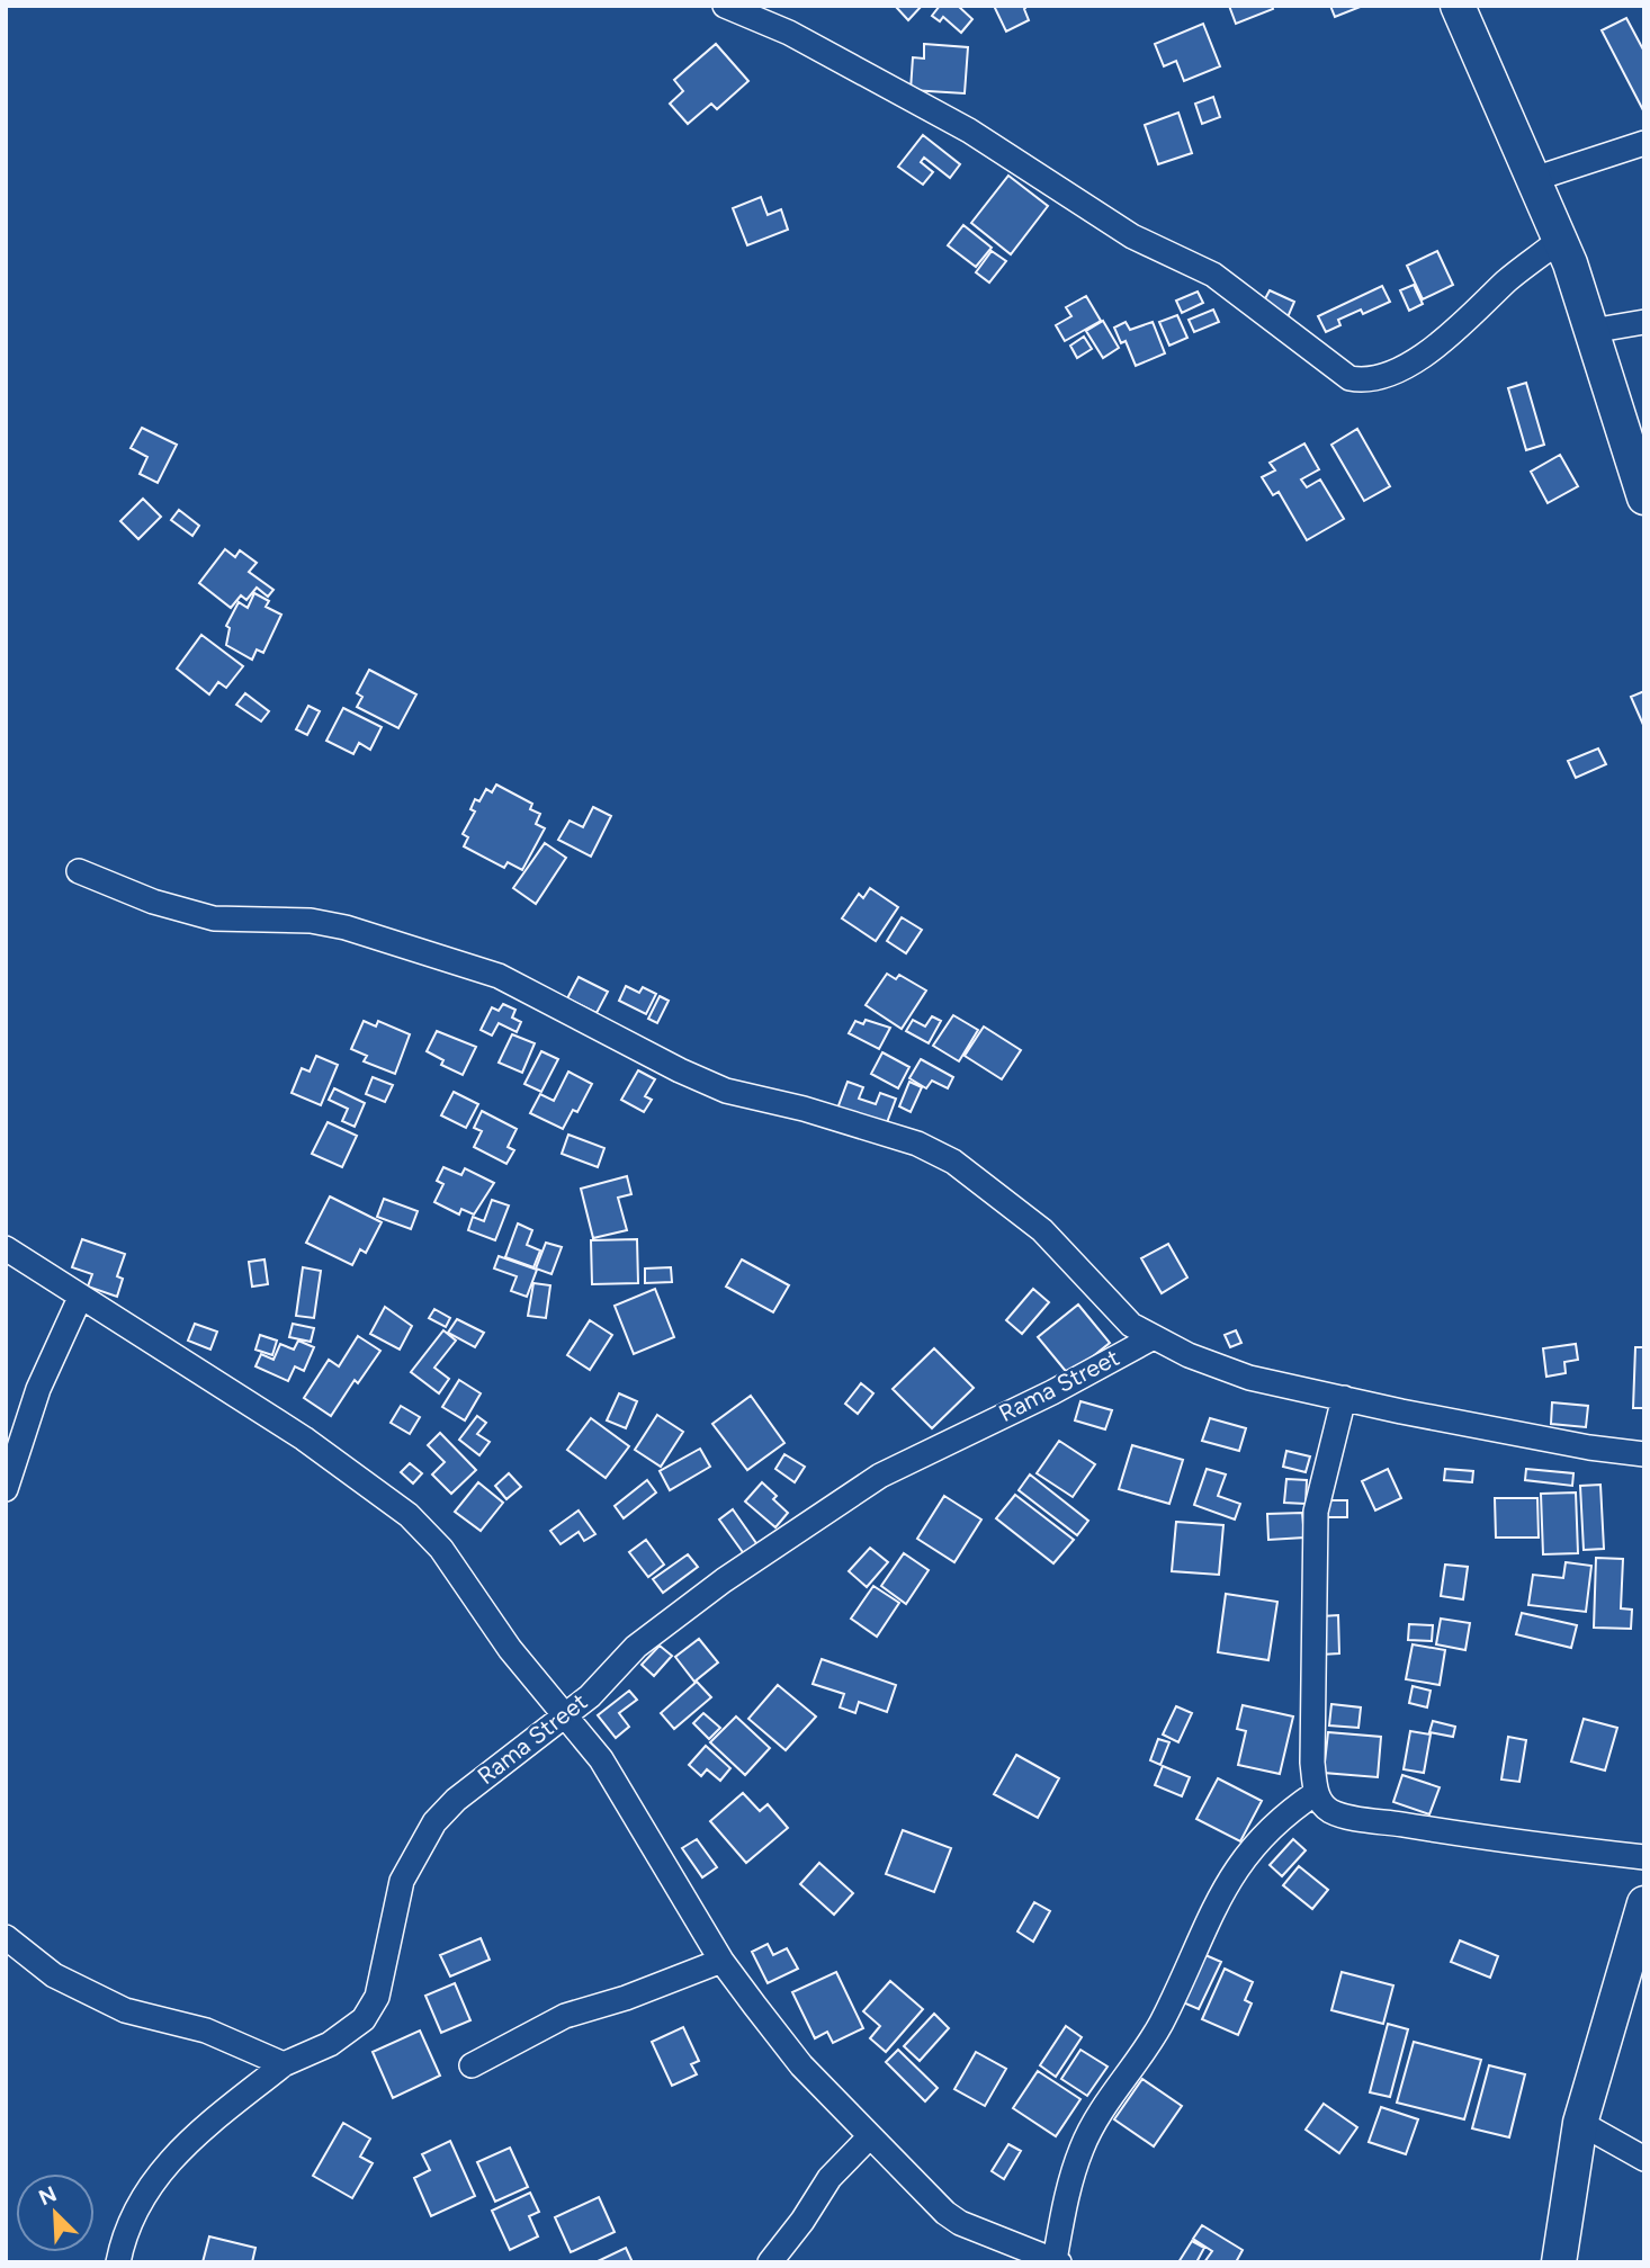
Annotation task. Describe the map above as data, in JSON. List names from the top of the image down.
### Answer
{
  "streets": {
    "street": ["Rama Street"]
  },
  "north": "top left"
}
